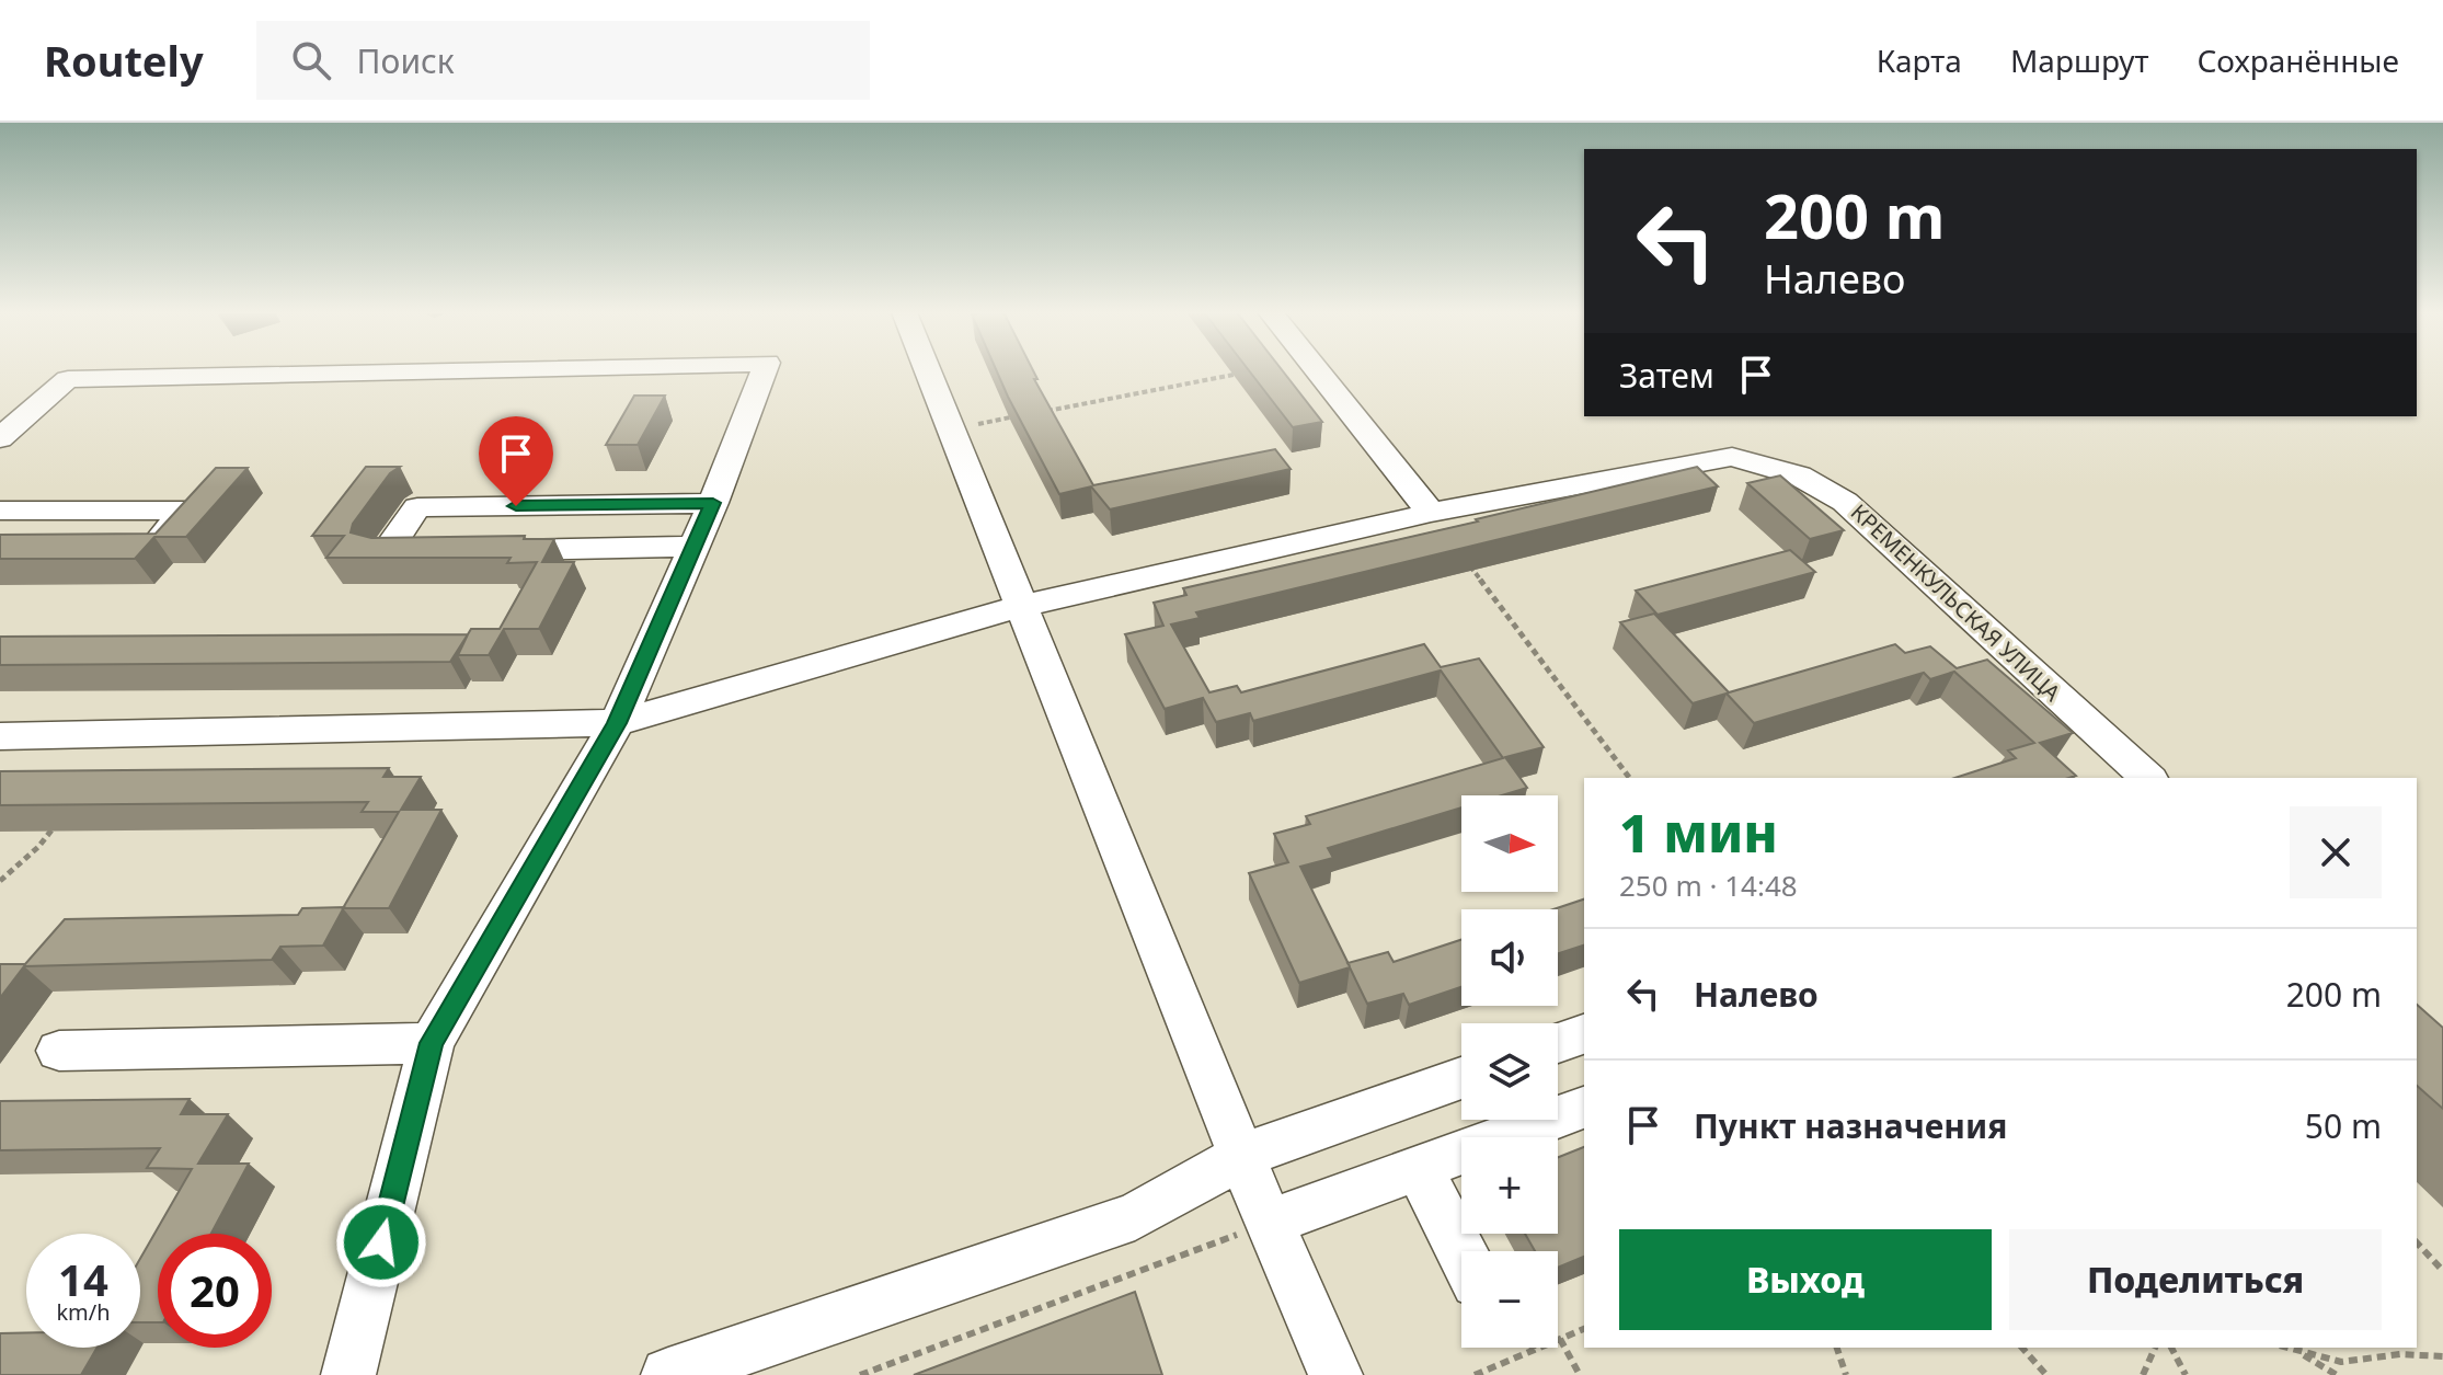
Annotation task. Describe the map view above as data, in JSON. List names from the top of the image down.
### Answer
{
  "streets": {
    "lane": ["КРЕМЕНКУЛЬСКАЯ УЛИЦА"]
  },
  "north": "right",
  "page": {
    "header": "Routely",
    "search": "Поиск",
    "nav": ["Карта", "Маршрут", "Сохранённые"],
    "turn": ["200 m", "Налево"],
    "then": "Затем",
    "heading": ["1 мин", "250 m · 14:48"],
    "map_buttons": ["+", "−"],
    "list": [
      {
        "name": "Налево",
        "value": "200 m"
      },
      {
        "name": "Пункт назначения",
        "value": "50 m"
      }
    ],
    "buttons": ["Выход", "Поделиться"],
    "speed": "14 km/h",
    "limit": "20"
  }
}
